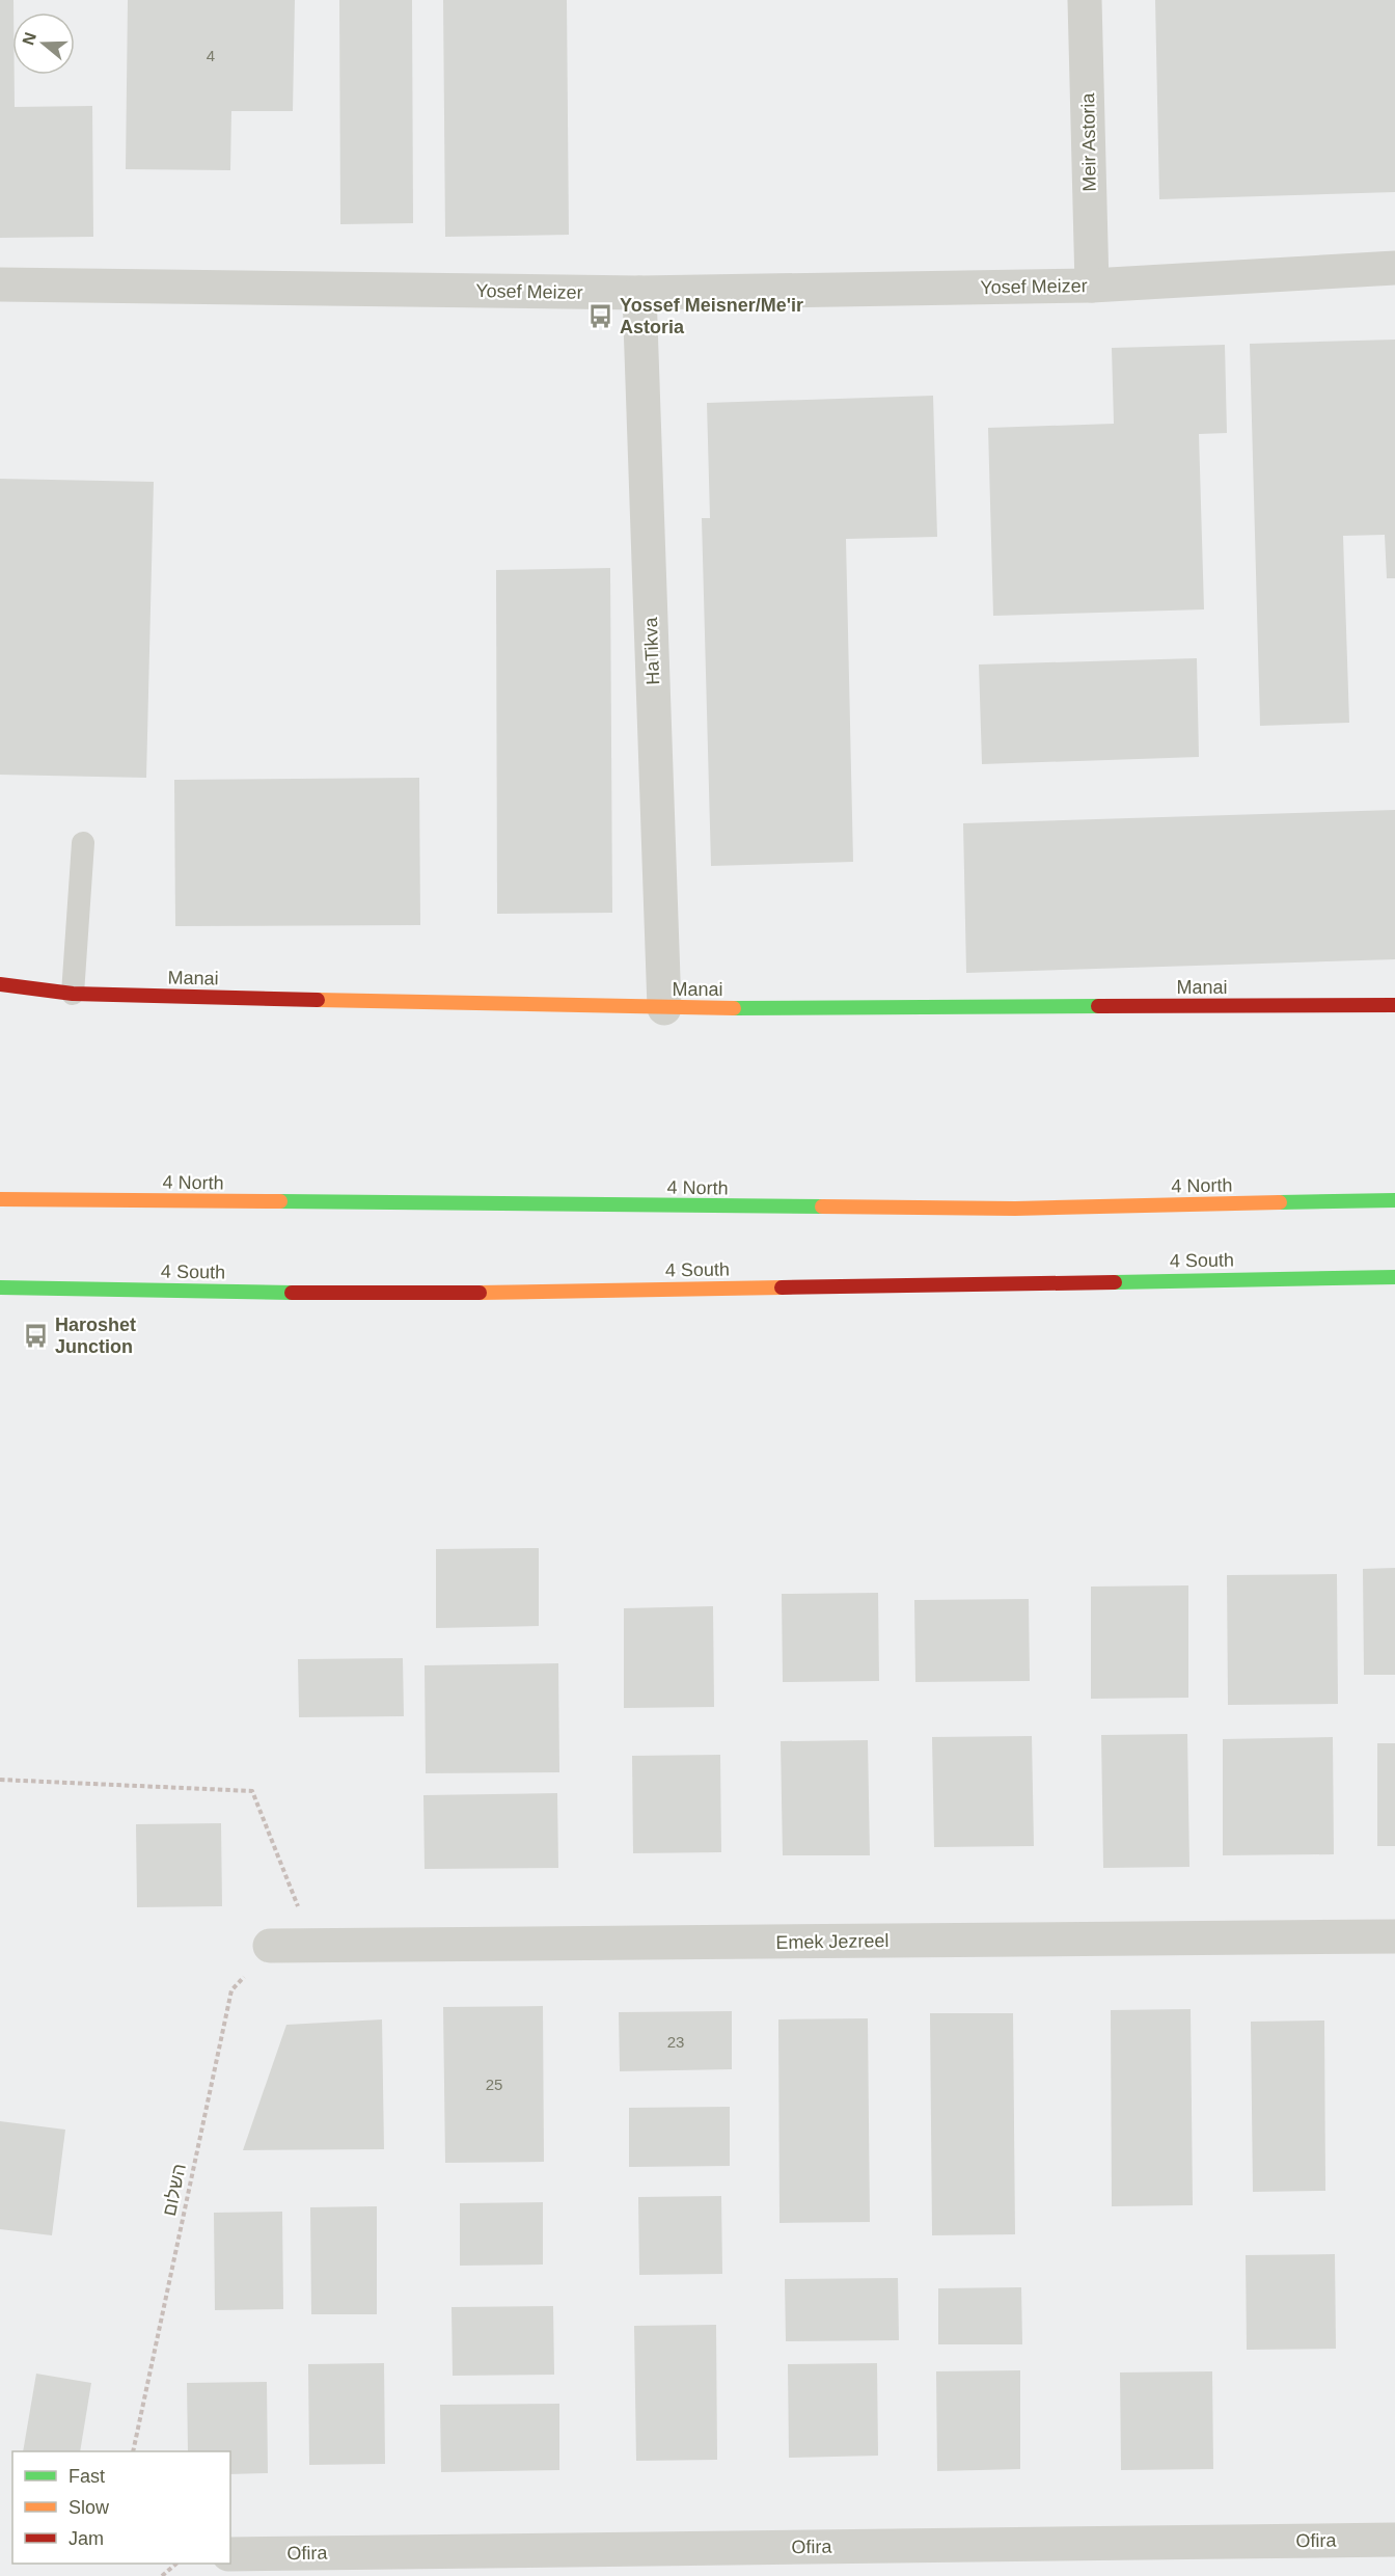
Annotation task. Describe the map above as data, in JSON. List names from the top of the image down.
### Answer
{
  "streets": {
    "main road": ["Manai", "4 North", "4 South"],
    "street": [
      "Meir Astoria",
      "Yosef Meizer",
      "HaTikva",
      "Emek Jezreel",
      "Ofira"
    ],
    "path": ["השלום"]
  },
  "crossings": [
    ["Meir Astoria", "Yosef Meizer"],
    ["Yosef Meizer", "HaTikva"],
    ["HaTikva", "Manai"],
    ["Emek Jezreel", "השלום"]
  ],
  "places": {
    "bus stop": ["Yossef Meisner/Me'ir Astoria", "Haroshet Junction"]
  },
  "house_numbers": ["4", "23", "25"],
  "legend": ["Fast", "Slow", "Jam"],
  "north": "left"
}
